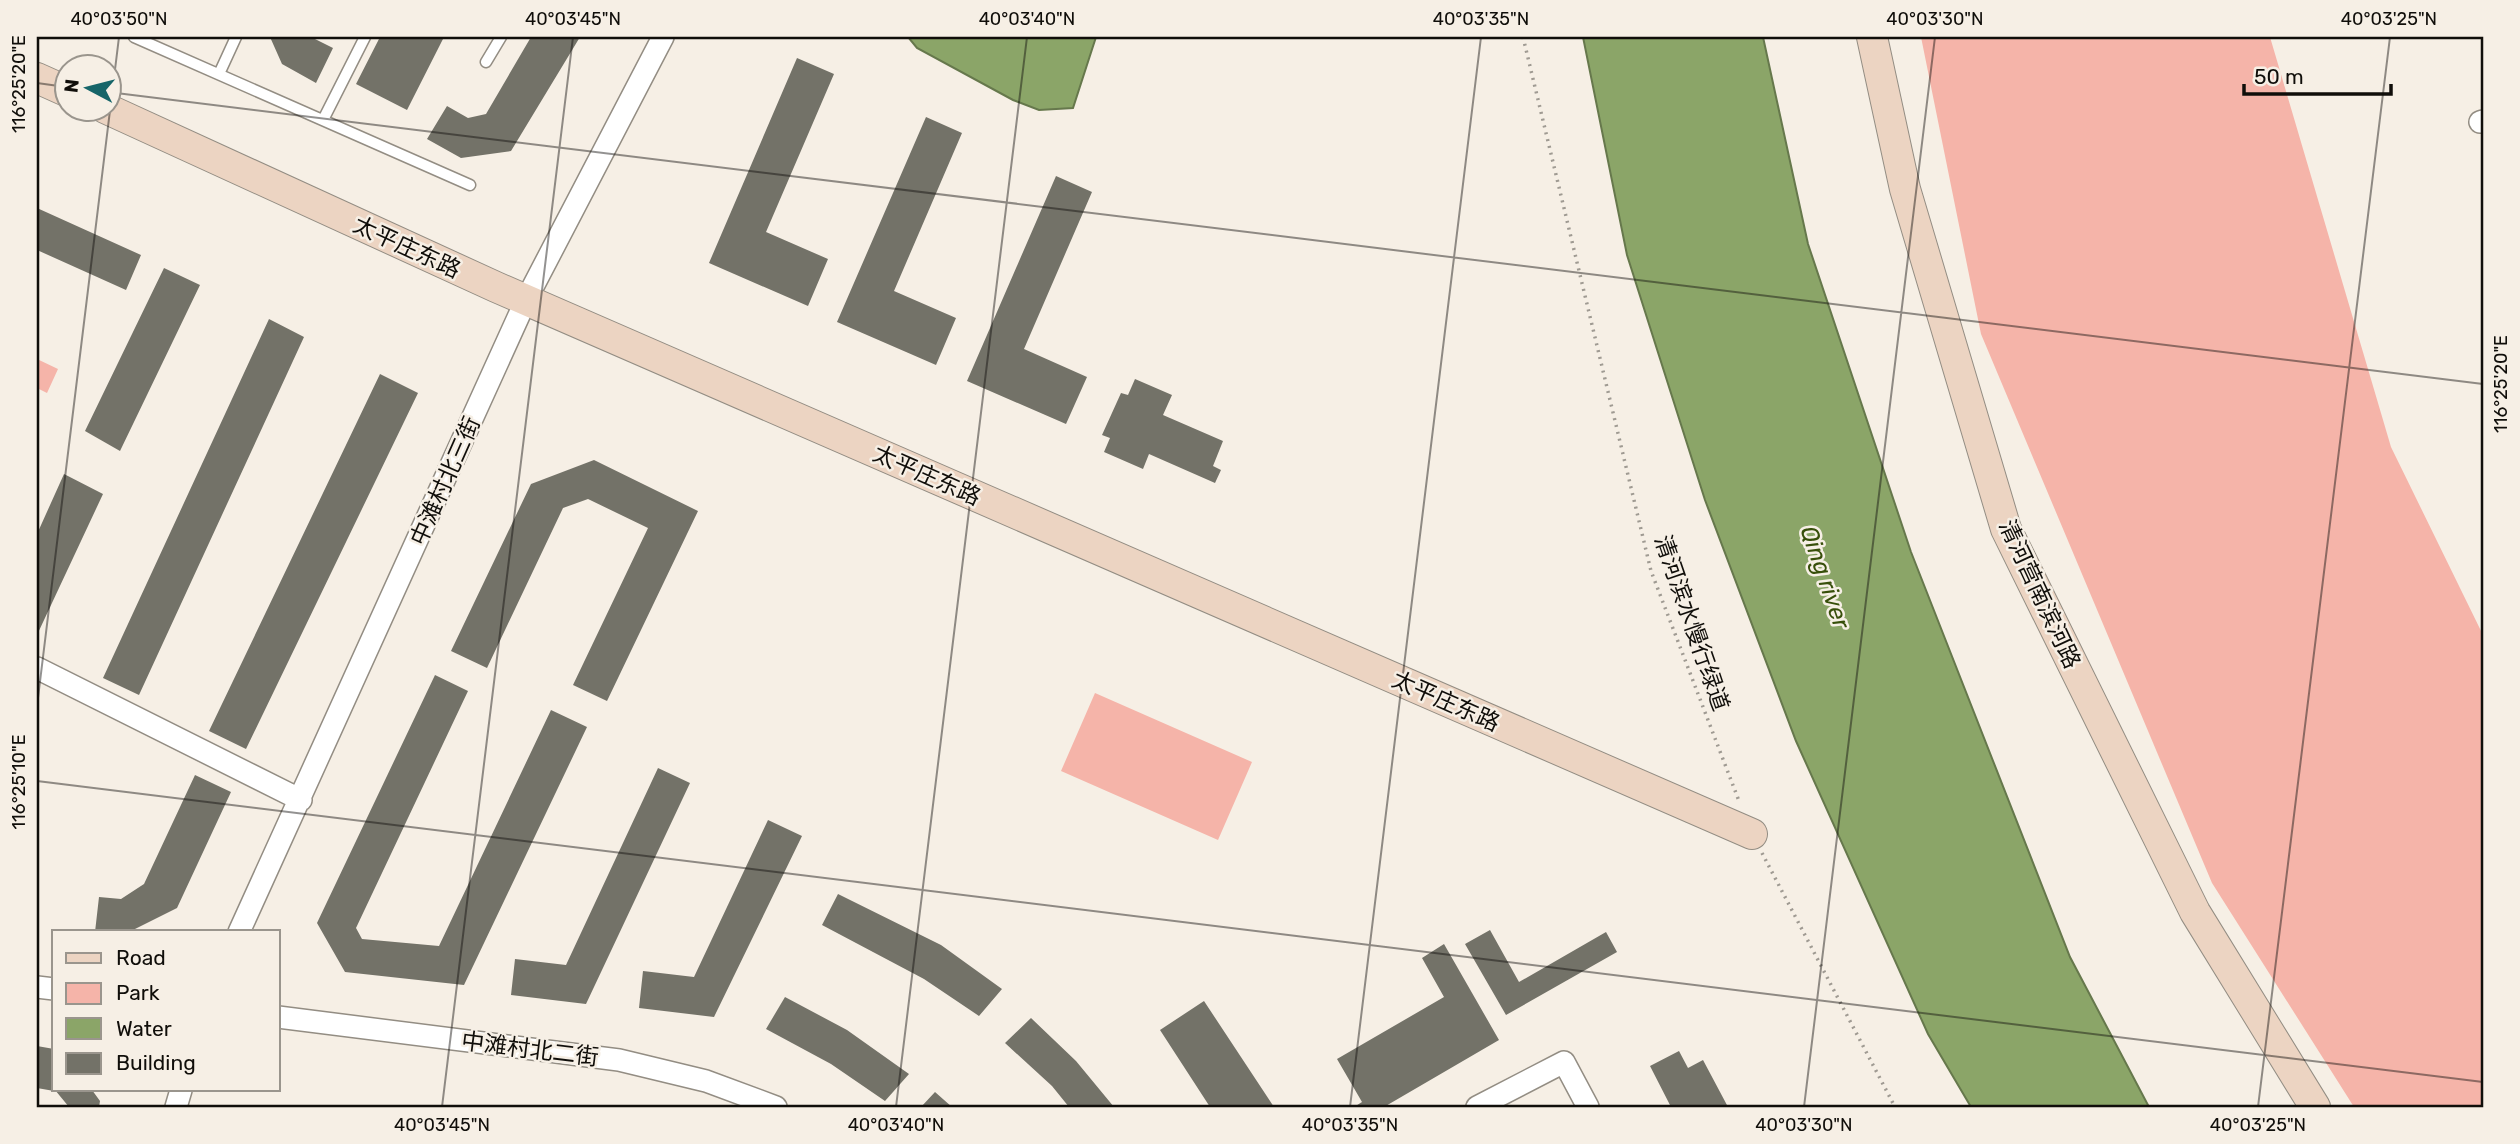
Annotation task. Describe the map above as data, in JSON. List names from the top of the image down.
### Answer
{
  "streets": {
    "street": [
      "太平庄东路",
      "中滩村北三街",
      "清河营南滨河路",
      "中滩村北二街"
    ],
    "path": ["清河滨水慢行绿道"]
  },
  "crossings": [
    ["太平庄东路", "中滩村北三街"],
    ["太平庄东路", "清河滨水慢行绿道"]
  ],
  "water": ["Qing river"],
  "legend": [
    "Road",
    "Park",
    "Water",
    "Building"
  ],
  "scale_bar": "50 m",
  "north": "left",
  "coordinates": [
    "40°03'50\"N",
    "40°03'45\"N",
    "40°03'40\"N",
    "40°03'35\"N",
    "40°03'30\"N",
    "40°03'25\"N",
    "116°25'20\"E",
    "116°25'10\"E"
  ]
}
